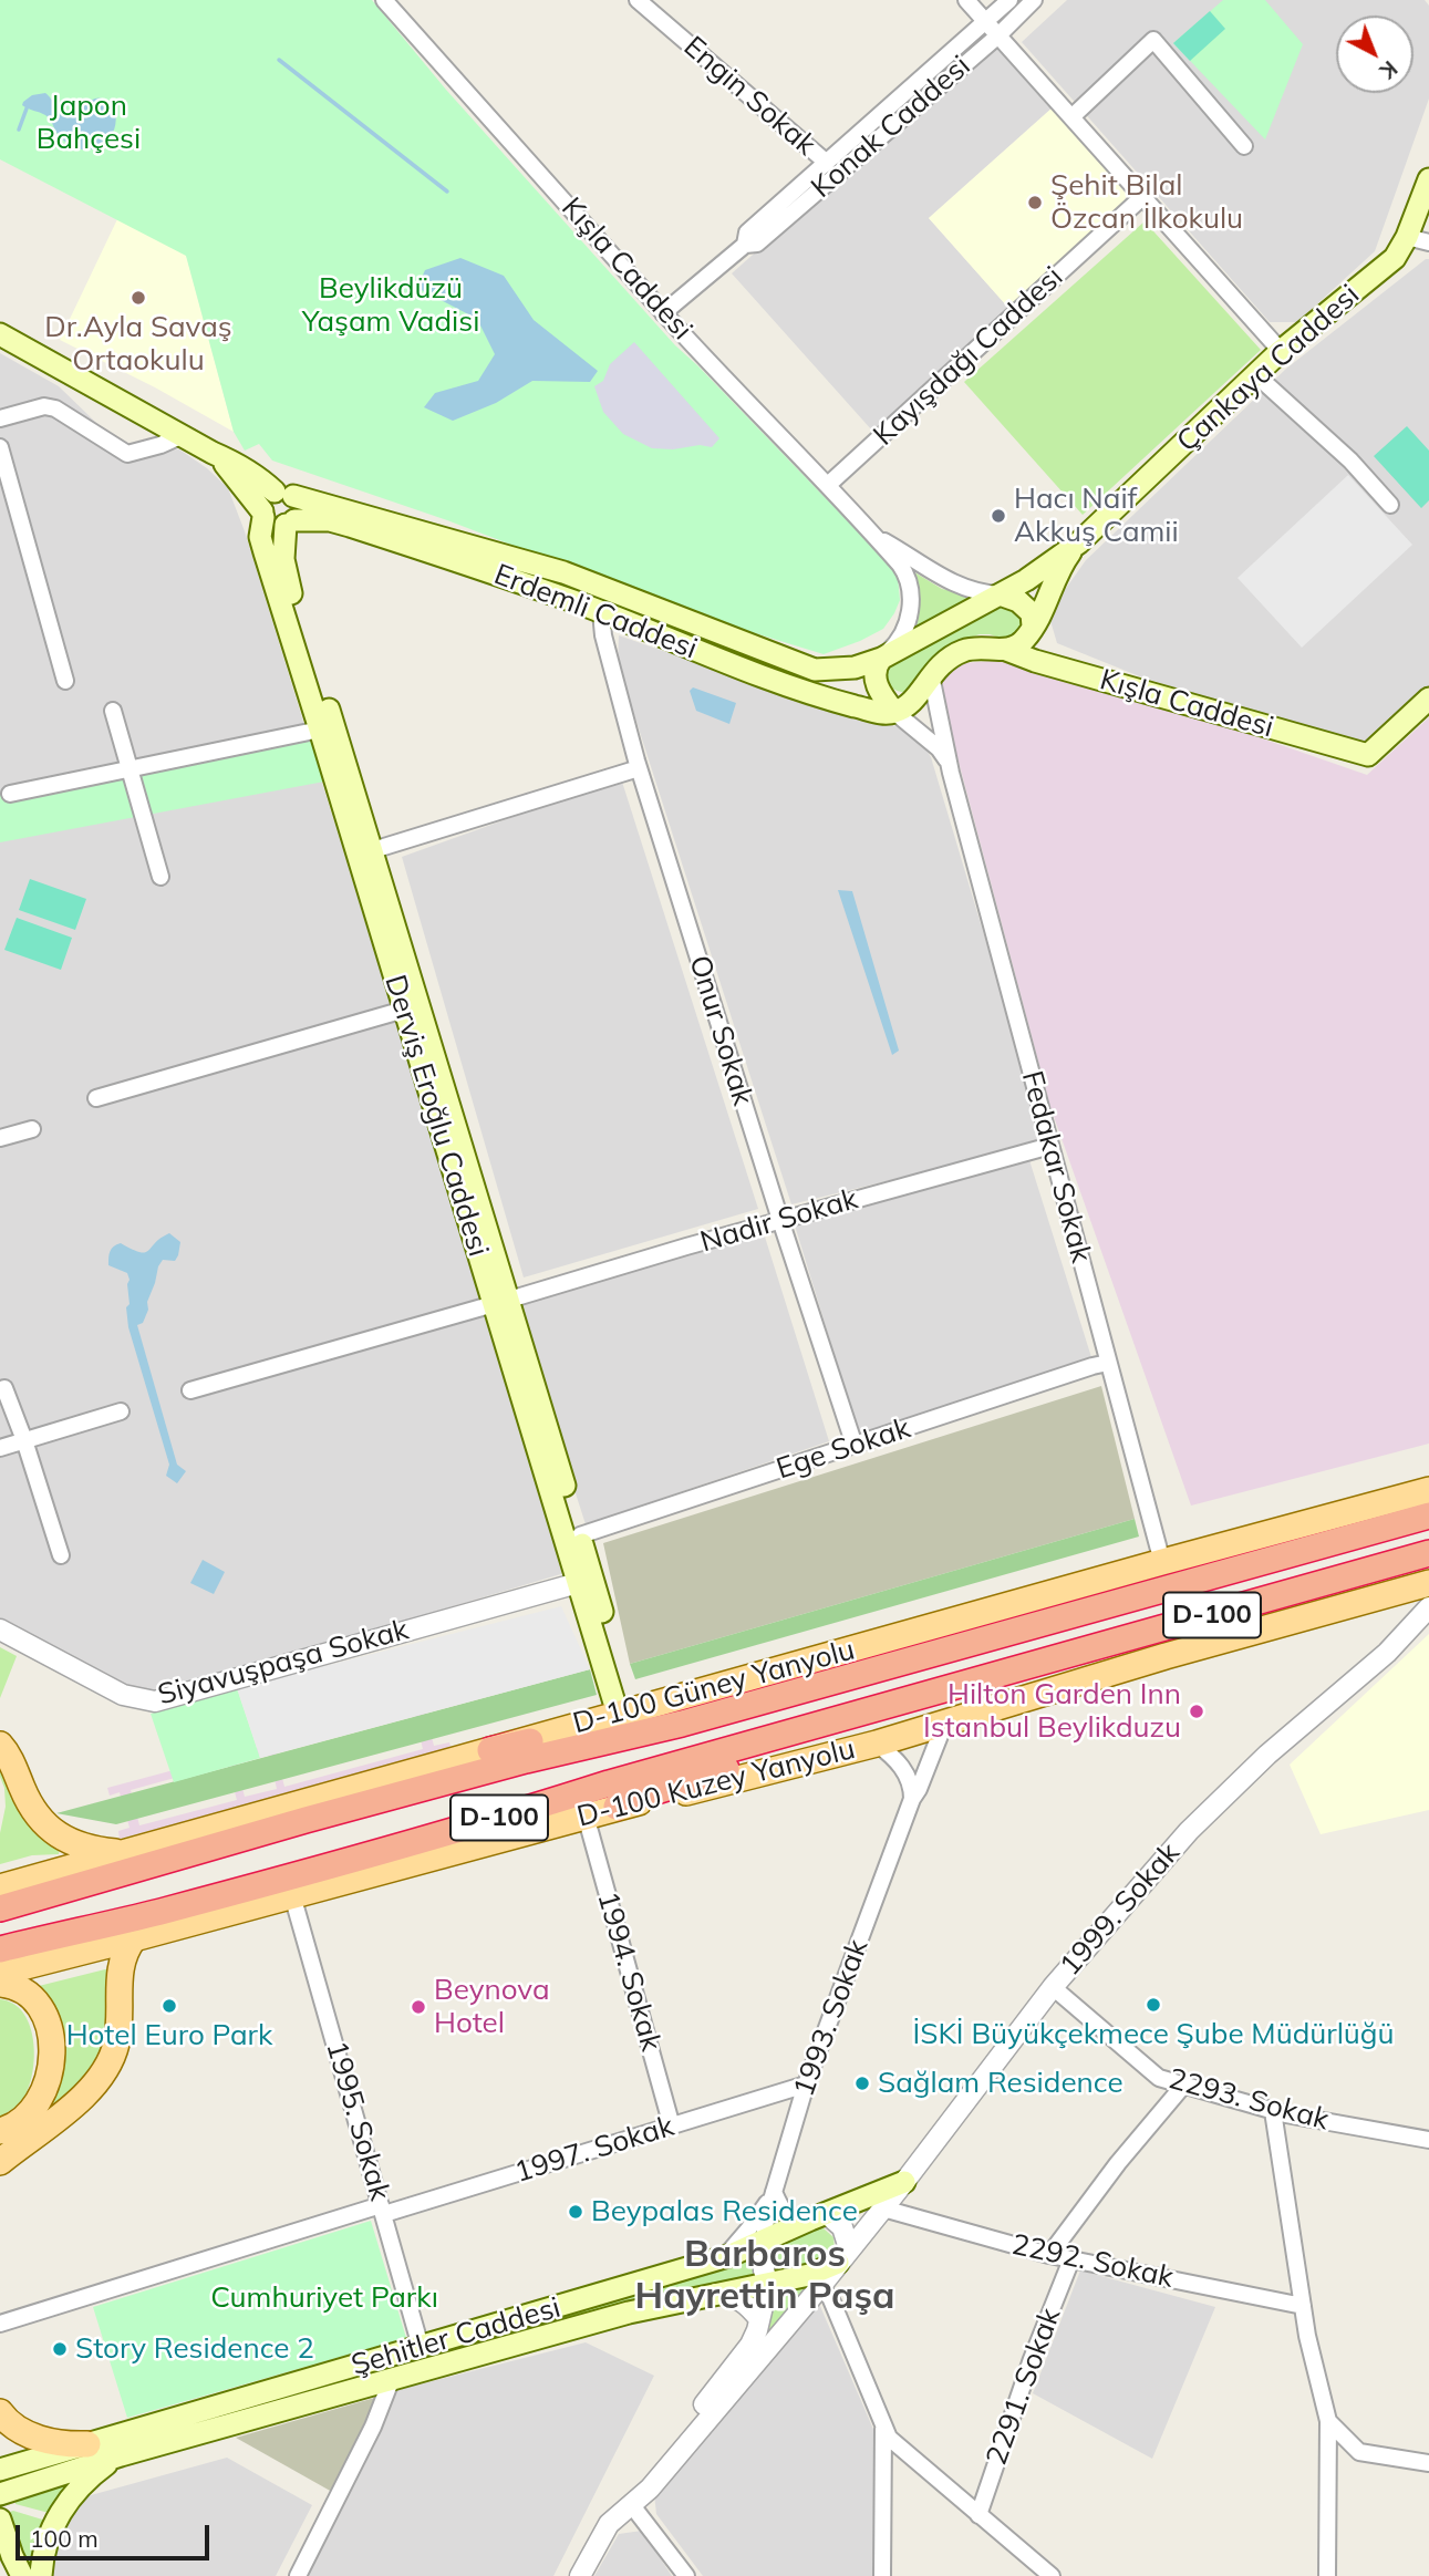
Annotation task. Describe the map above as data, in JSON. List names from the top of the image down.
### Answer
{
  "streets": {
    "highway": ["D-100"],
    "main road": [
      "Kışla Caddesi",
      "Çankaya Caddesi",
      "Erdemli Caddesi",
      "Derviş Eroğlu Caddesi",
      "D-100 Güney Yanyolu",
      "D-100 Kuzey Yanyolu",
      "Şehitler Caddesi"
    ],
    "street": [
      "Engin Sokak",
      "Konak Caddesi",
      "Kayışdağı Caddesi",
      "Onur Sokak",
      "Fedakar Sokak",
      "Nadir Sokak",
      "Ege Sokak",
      "Siyavuşpaşa Sokak",
      "1999. Sokak",
      "1994. Sokak",
      "1993. Sokak",
      "2293. Sokak",
      "1995. Sokak",
      "1997. Sokak",
      "2292. Sokak",
      "2291. Sokak"
    ]
  },
  "crossings": [
    ["Engin Sokak", "Konak Caddesi"],
    ["Konak Caddesi", "Kışla Caddesi"],
    ["Kışla Caddesi", "Kayışdağı Caddesi"],
    ["Kışla Caddesi", "Erdemli Caddesi"],
    ["Kışla Caddesi", "Fedakar Sokak"],
    ["Çankaya Caddesi", "Erdemli Caddesi"],
    ["Erdemli Caddesi", "Onur Sokak"],
    ["Erdemli Caddesi", "Derviş Eroğlu Caddesi"],
    ["Onur Sokak", "Nadir Sokak"],
    ["Onur Sokak", "Ege Sokak"],
    ["Derviş Eroğlu Caddesi", "Nadir Sokak"],
    ["Derviş Eroğlu Caddesi", "Ege Sokak"],
    ["Derviş Eroğlu Caddesi", "Siyavuşpaşa Sokak"],
    ["Derviş Eroğlu Caddesi", "D-100 Güney Yanyolu"],
    ["Fedakar Sokak", "Nadir Sokak"],
    ["Fedakar Sokak", "Ege Sokak"],
    ["Fedakar Sokak", "D-100 Güney Yanyolu"],
    ["D-100 Kuzey Yanyolu", "1994. Sokak"],
    ["D-100 Kuzey Yanyolu", "1993. Sokak"],
    ["D-100 Kuzey Yanyolu", "1995. Sokak"],
    ["1999. Sokak", "2293. Sokak"],
    ["1999. Sokak", "2292. Sokak"],
    ["1999. Sokak", "Şehitler Caddesi"],
    ["1994. Sokak", "1997. Sokak"],
    ["1993. Sokak", "1997. Sokak"],
    ["1993. Sokak", "Şehitler Caddesi"],
    ["1995. Sokak", "1997. Sokak"],
    ["1995. Sokak", "Şehitler Caddesi"],
    ["2292. Sokak", "2291. Sokak"]
  ],
  "districts": ["Barbaros Hayrettin Paşa"],
  "parks": ["Japon Bahçesi", "Beylikdüzü Yaşam Vadisi", "Cumhuriyet Parkı"],
  "places": [
    "Şehit Bilal Özcan İlkokulu",
    "Dr.Ayla Savaş Ortaokulu",
    "Hacı Naif Akkuş Camii",
    "Hilton Garden Inn Istanbul Beylikduzu",
    "İSKİ Büyükçekmece Şube Müdürlüğü",
    "Hotel Euro Park",
    "Beynova Hotel",
    "Sağlam Residence",
    "Beypalas Residence",
    "Story Residence 2"
  ],
  "scale_bar": "100 m",
  "north": "bottom right"
}
